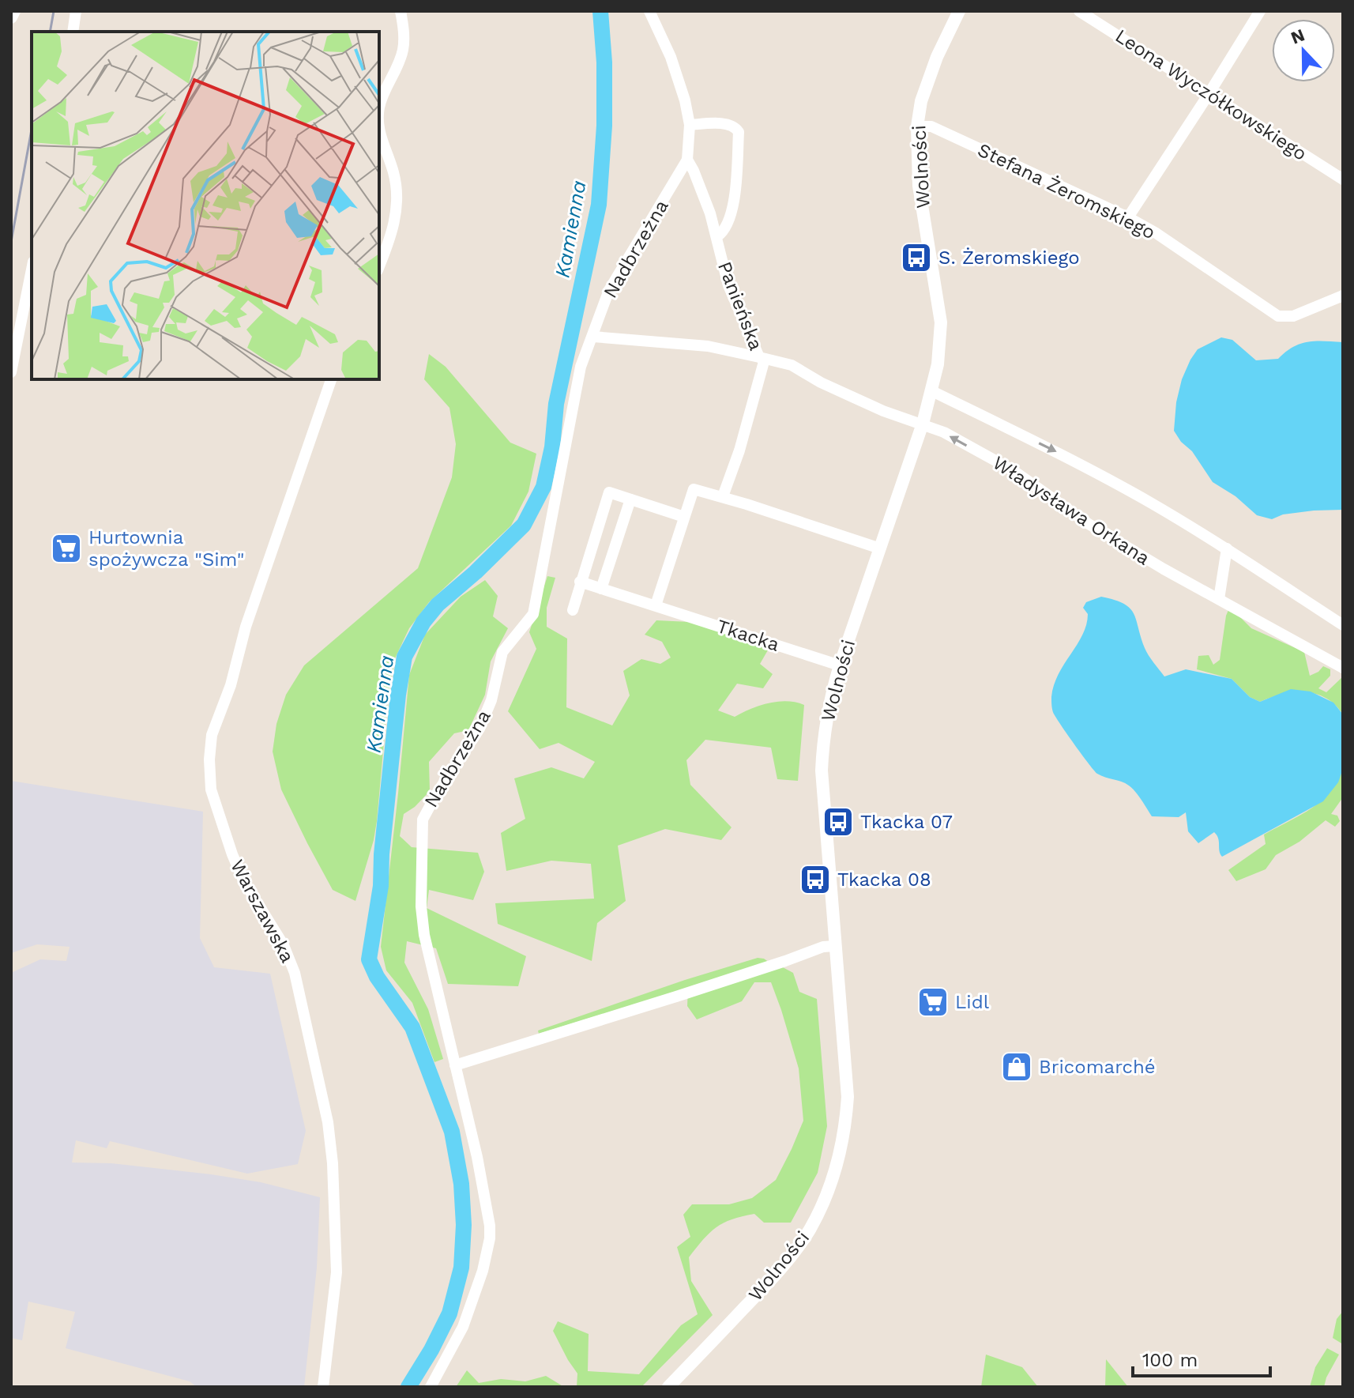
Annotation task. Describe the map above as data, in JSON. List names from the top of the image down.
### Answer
{
  "streets": {
    "street": [
      "Leona Wyczółkowskiego",
      "Wolności",
      "Stefana Żeromskiego",
      "Nadbrzeżna",
      "Panieńska",
      "Władysława Orkana",
      "Tkacka",
      "Warszawska"
    ]
  },
  "crossings": [
    ["Wolności", "Stefana Żeromskiego"],
    ["Wolności", "Panieńska"],
    ["Wolności", "Władysława Orkana"],
    ["Wolności", "Tkacka"],
    ["Nadbrzeżna", "Panieńska"],
    ["Panieńska", "Władysława Orkana"]
  ],
  "water": ["Kamienna"],
  "places": {
    "bus stop": ["S. Żeromskiego", "Tkacka 07", "Tkacka 08"],
    "supermarket": ["Hurtownia spożywcza \"Sim\"", "Lidl"],
    "shop": ["Bricomarché"]
  },
  "scale_bar": "100 m",
  "north": "top"
}
